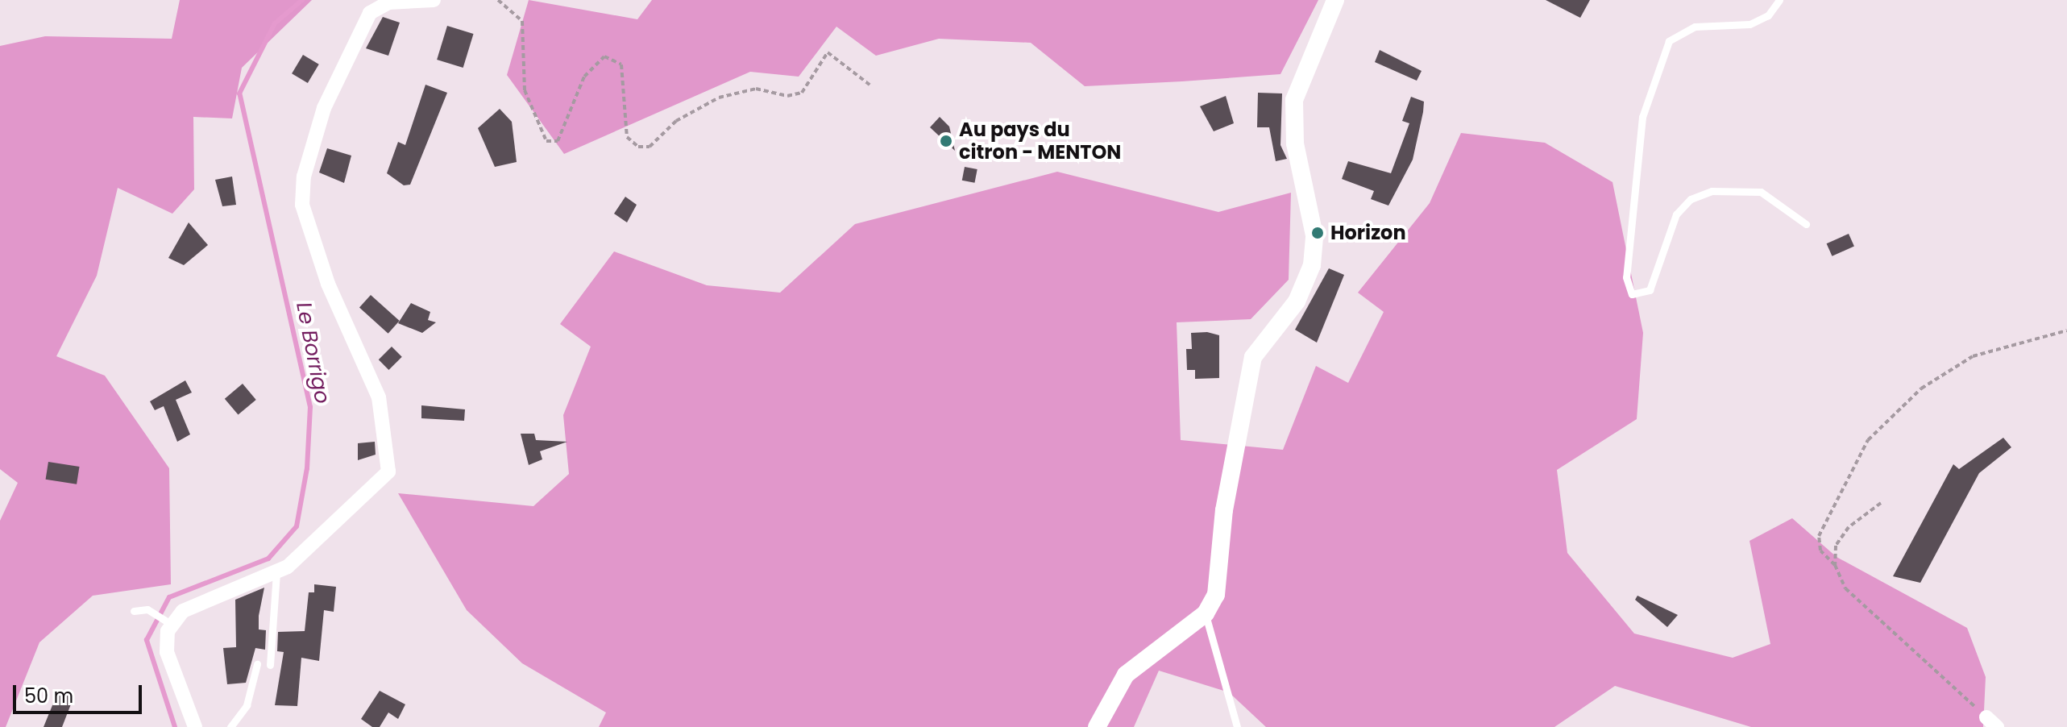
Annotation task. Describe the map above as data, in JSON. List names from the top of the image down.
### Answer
{
  "water": ["Le Borrigo"],
  "places": ["Au pays du citron - MENTON", "Horizon"],
  "scale_bar": "50 m"
}
